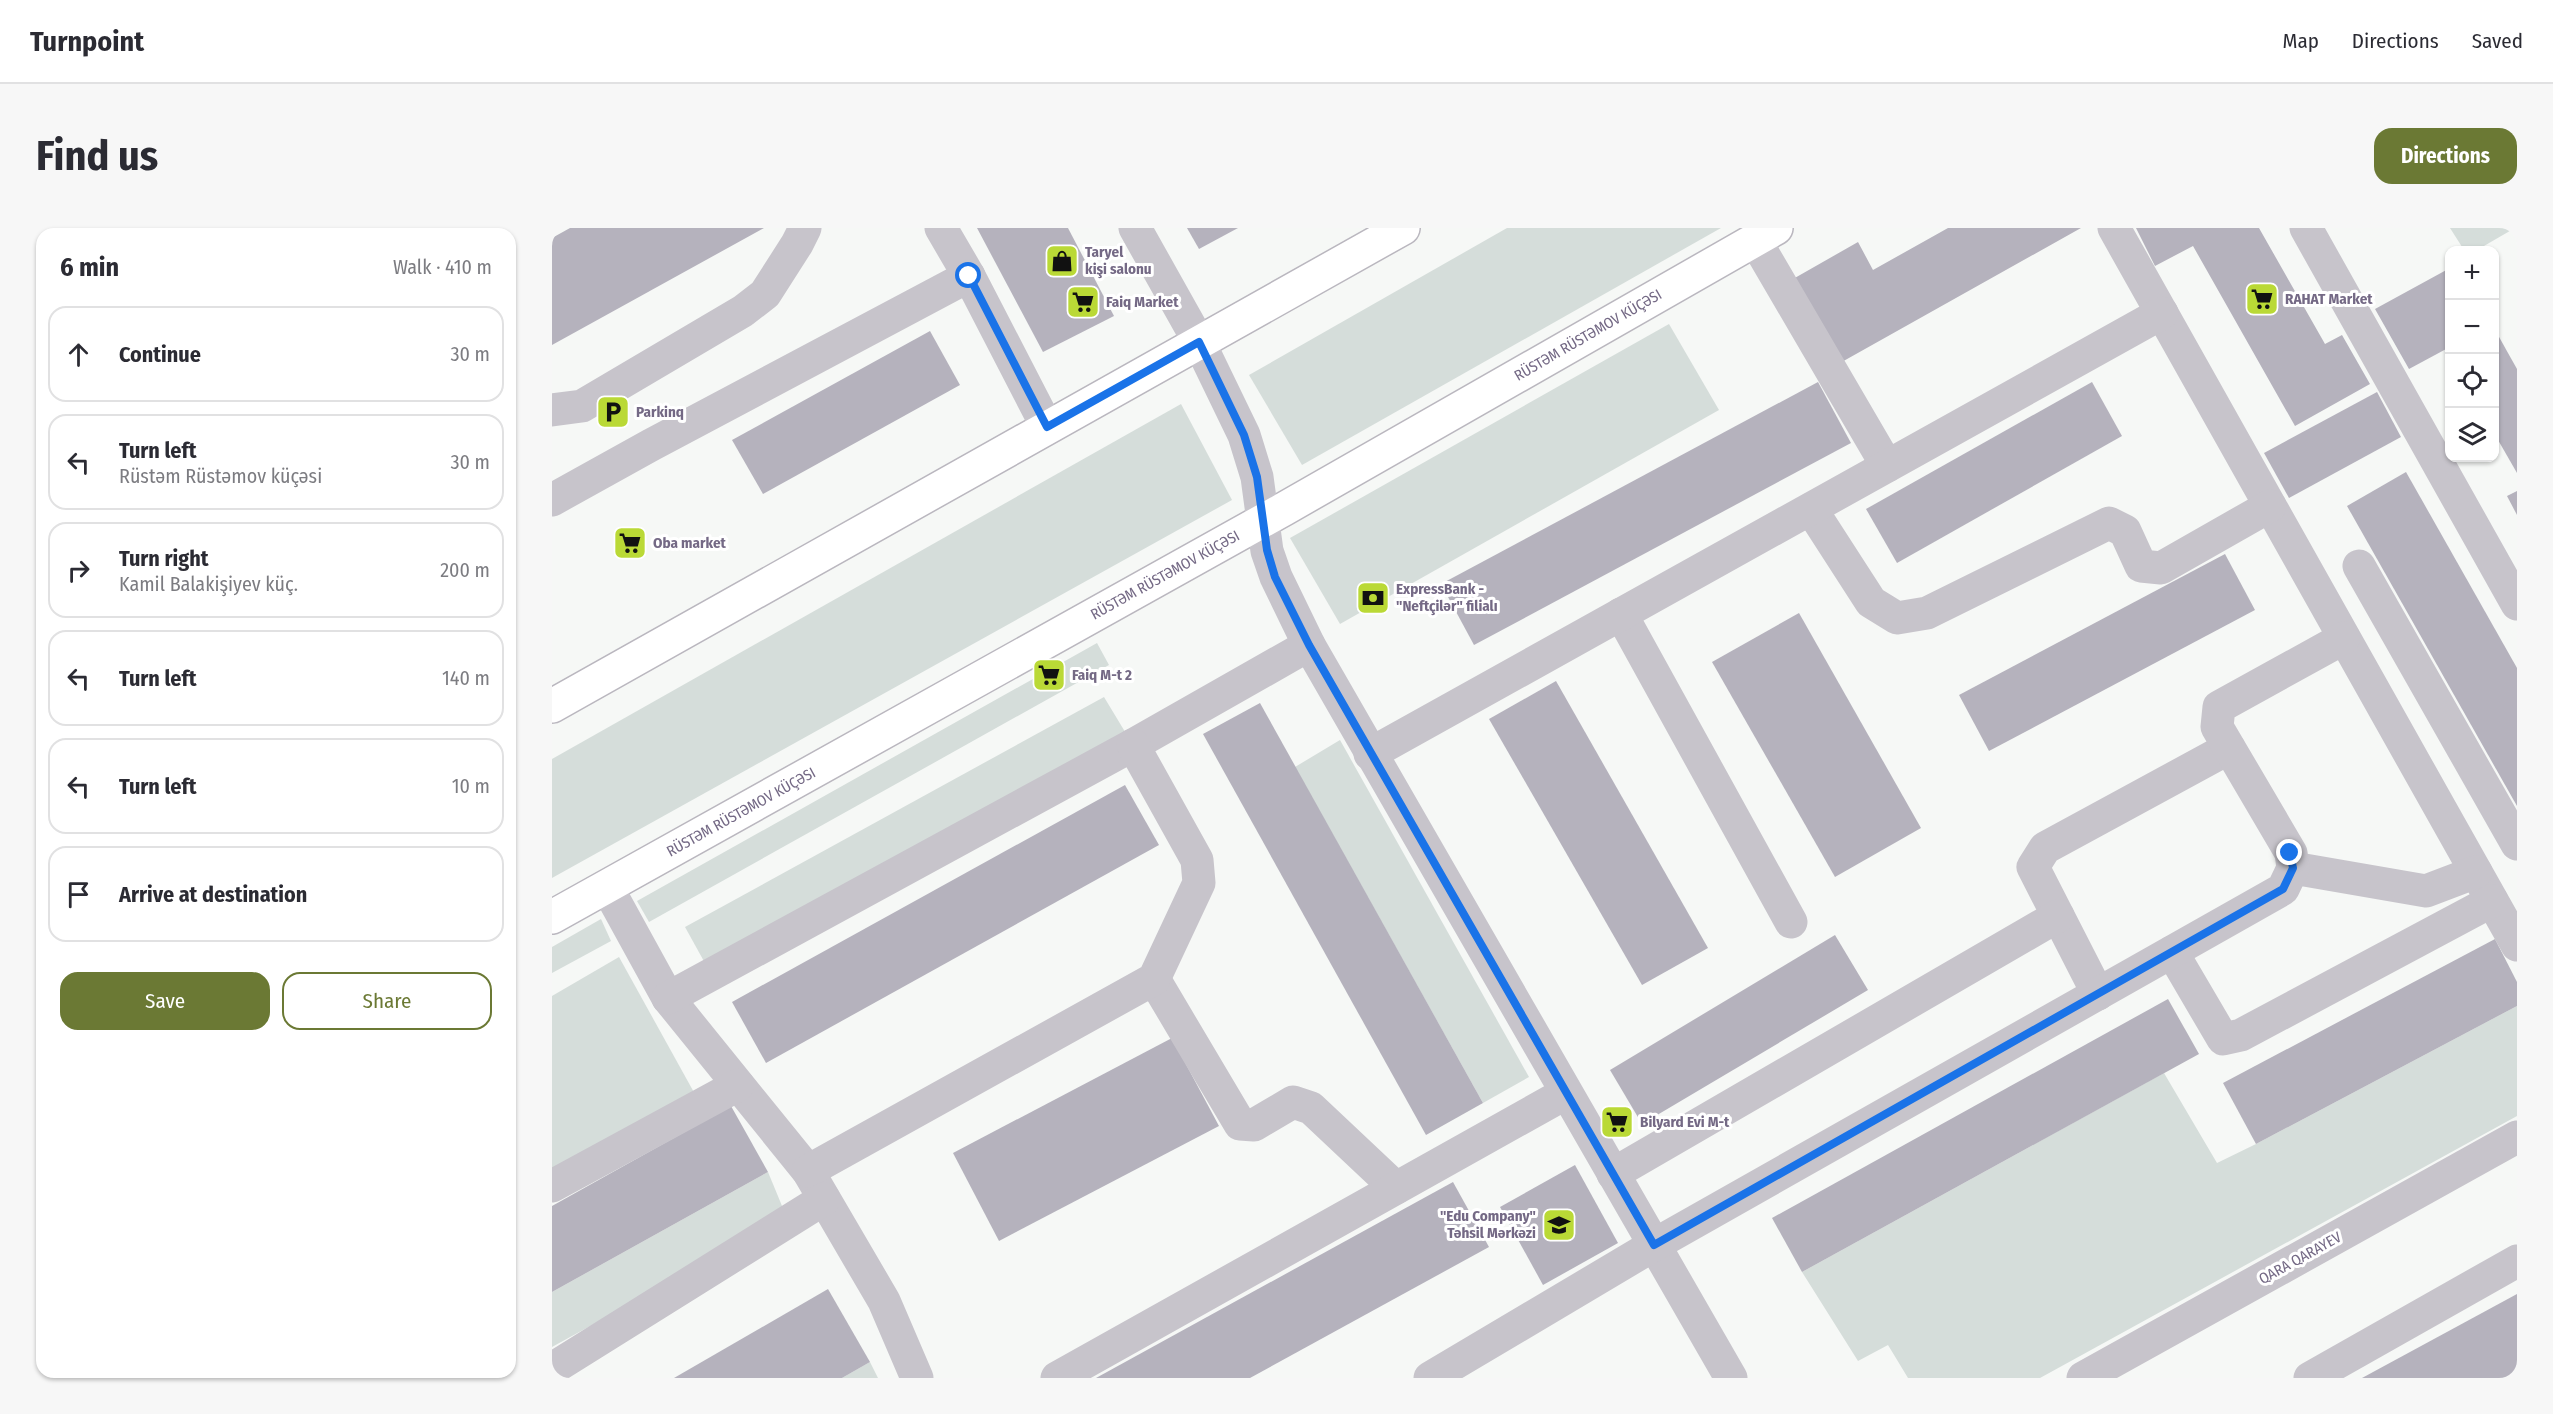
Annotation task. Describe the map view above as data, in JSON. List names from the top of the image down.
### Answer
{
  "streets": {
    "main road": ["RÜSTƏM RÜSTƏMOV KÜÇƏSI"],
    "street": ["QARA QARAYEV"]
  },
  "places": {
    "shop": ["Taryel kişi salonu"],
    "supermarket": [
      "RAHAT Market",
      "Faiq Market",
      "Oba market",
      "Faiq M-t 2",
      "Bilyard Evi M-t"
    ],
    "parking": ["Parkinq"],
    "bank": ["ExpressBank - \"Neftçilər\" filialı"],
    "school or university": ["\"Edu Company\" Təhsil Mərkəzi"]
  },
  "page": {
    "header": "Turnpoint",
    "nav": ["Map", "Directions", "Saved"],
    "buttons": [
      "Directions",
      ["Save", "Share"]
    ],
    "title": "Find us",
    "heading": ["6 min", "Walk · 410 m"],
    "map_buttons": ["+", "−"],
    "list": [
      ["Continue", "30 m"],
      ["Turn left", "Rüstəm Rüstəmov küçəsi", "30 m"],
      ["Turn right", "Kamil Balakişiyev küç.", "200 m"],
      ["Turn left", "140 m"],
      ["Turn left", "10 m"],
      "Arrive at destination"
    ]
  }
}
